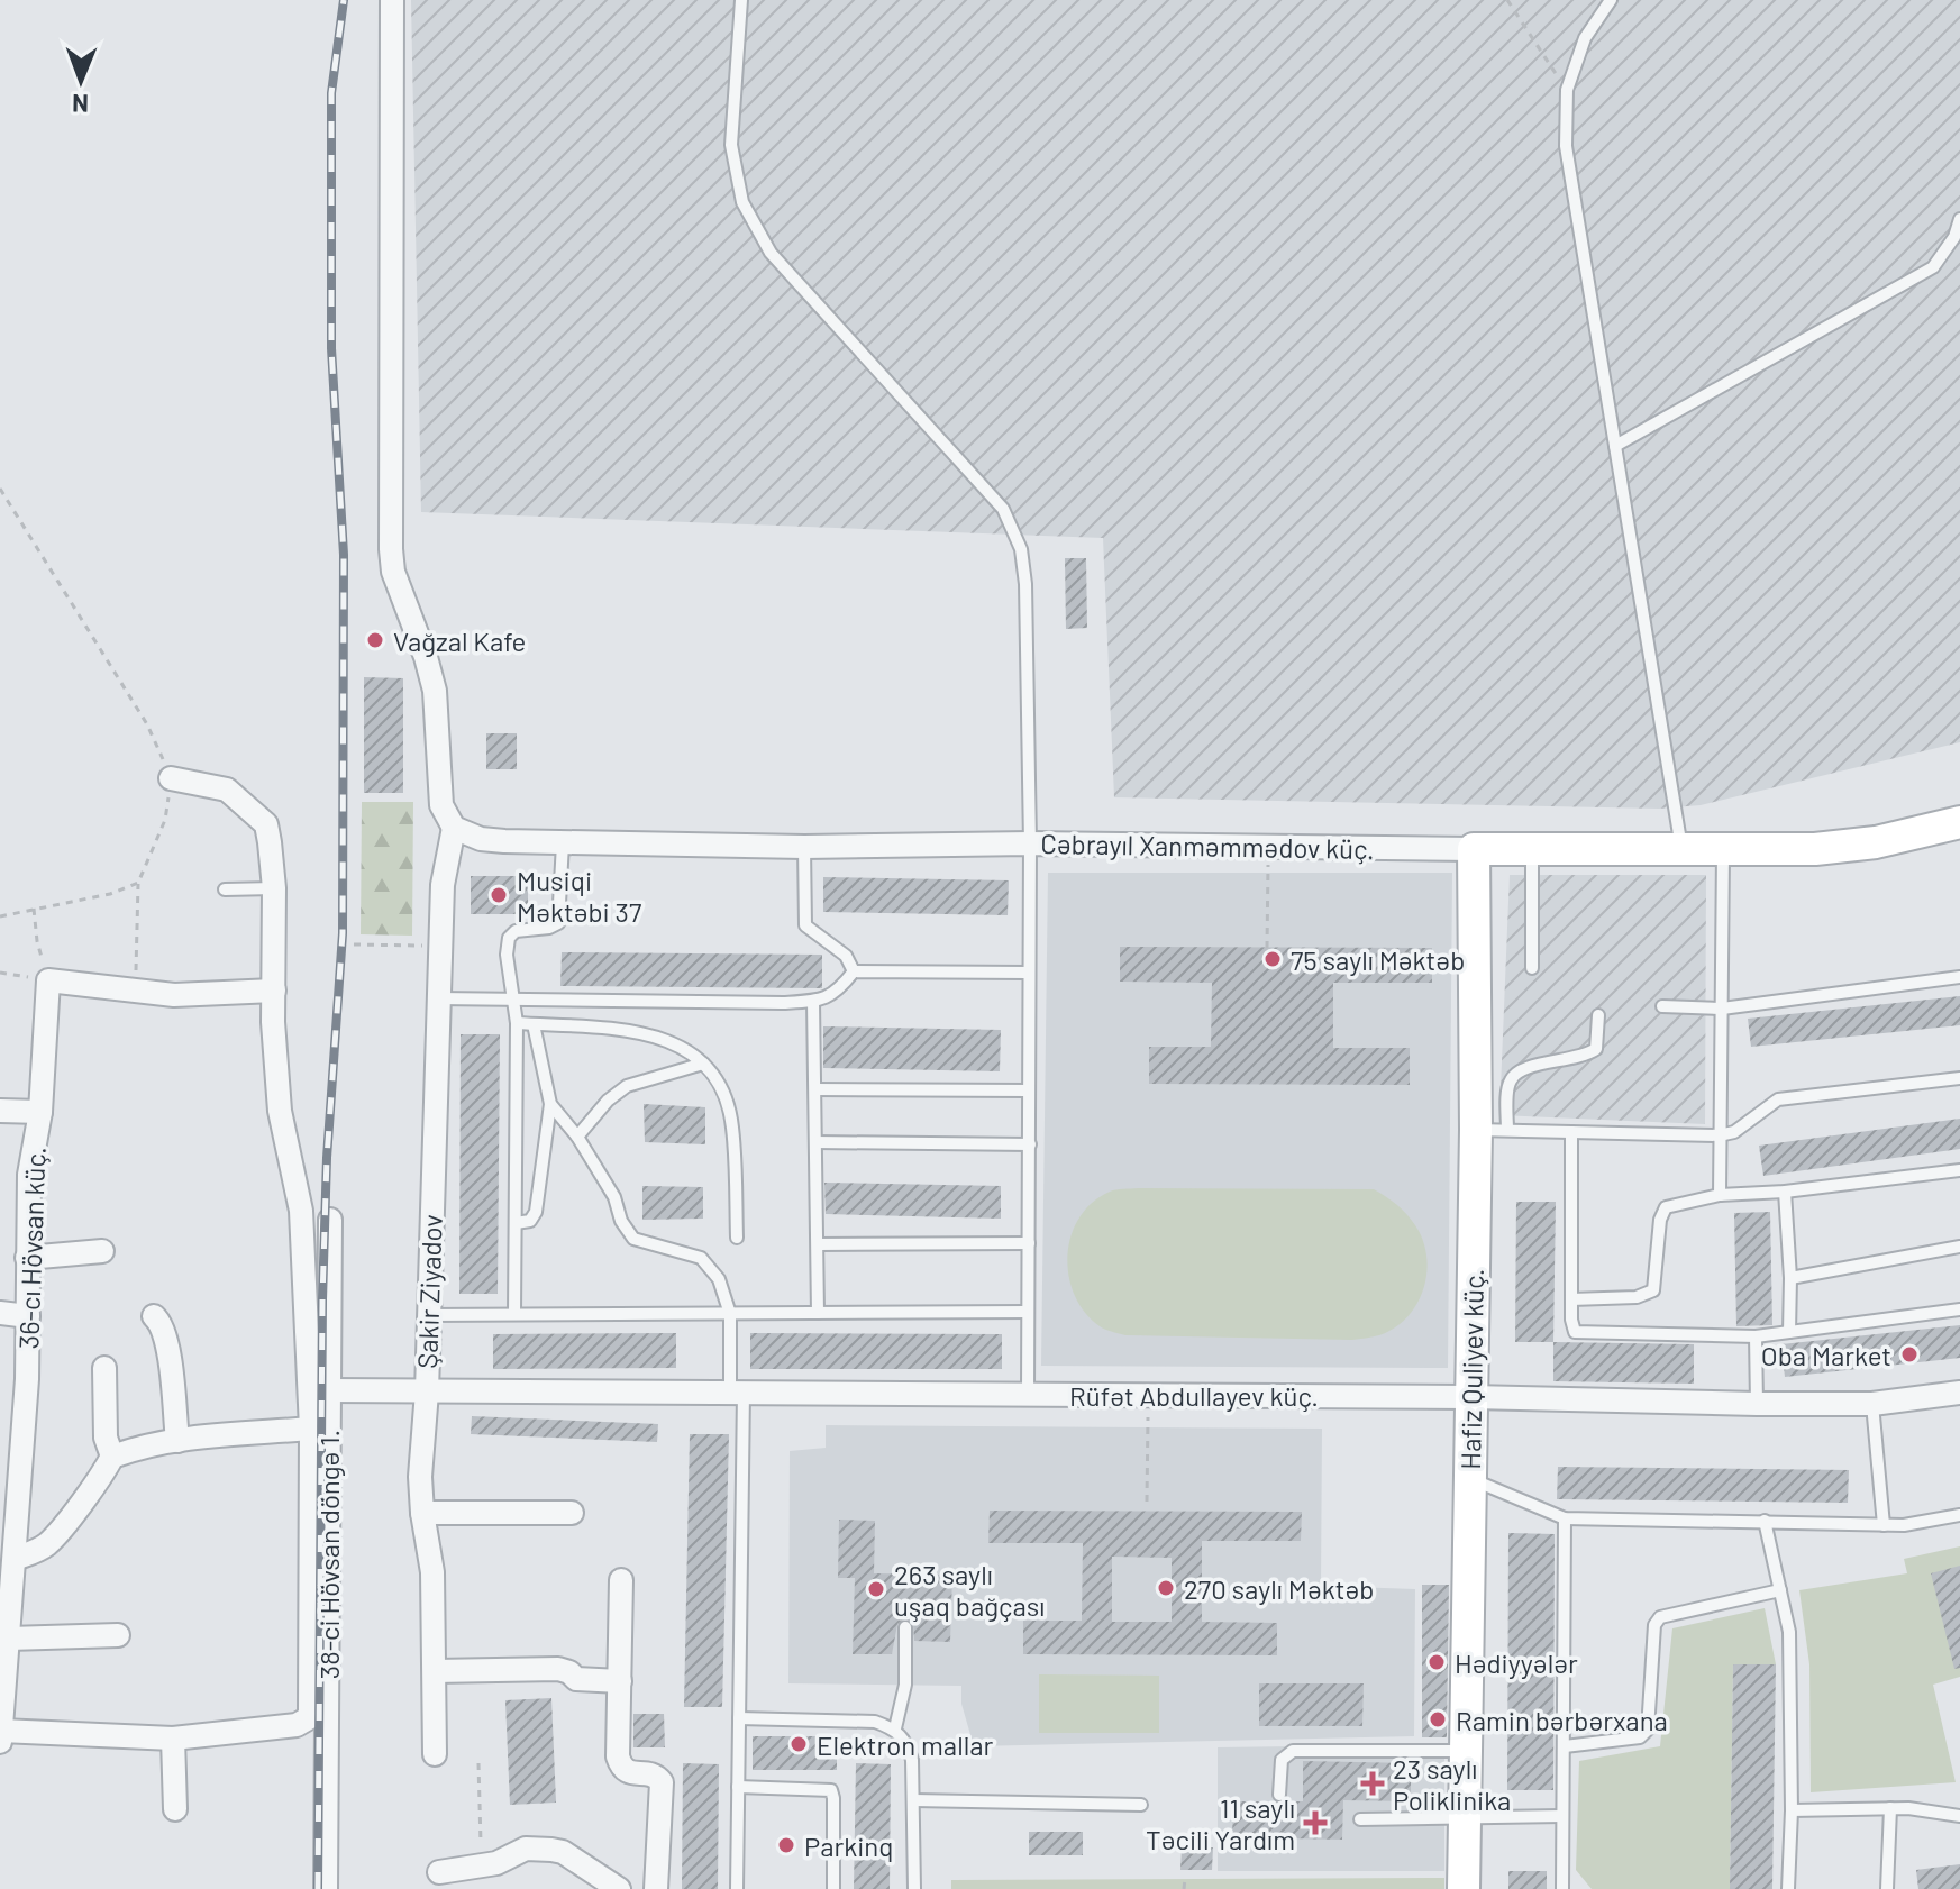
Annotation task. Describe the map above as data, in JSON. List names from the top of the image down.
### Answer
{
  "streets": {
    "street": [
      "Cəbrayıl Xanməmmədov küç.",
      "36-cı Hövsan küç.",
      "Şakir Ziyadov",
      "Hafiz Quliyev küç.",
      "Rüfət Abdullayev küç.",
      "38-ci Hövsan döngə 1."
    ]
  },
  "crossings": [
    ["Cəbrayıl Xanməmmədov küç.", "Şakir Ziyadov"],
    ["Cəbrayıl Xanməmmədov küç.", "Hafiz Quliyev küç."],
    ["Şakir Ziyadov", "Rüfət Abdullayev küç."],
    ["Hafiz Quliyev küç.", "Rüfət Abdullayev küç."],
    ["Rüfət Abdullayev küç.", "38-ci Hövsan döngə 1."]
  ],
  "places": {
    "other": [
      "Vağzal Kafe",
      "Musiqi Məktəbi 37",
      "75 saylı Məktəb",
      "Oba Market",
      "270 saylı Məktəb",
      "263 saylı uşaq bağçası",
      "Hədiyyələr",
      "Ramin bərbərxana",
      "Elektron mallar",
      "Parkinq"
    ],
    "health": ["23 saylı Poliklinika", "11 saylı Təcili Yardım"]
  },
  "north": "bottom"
}
